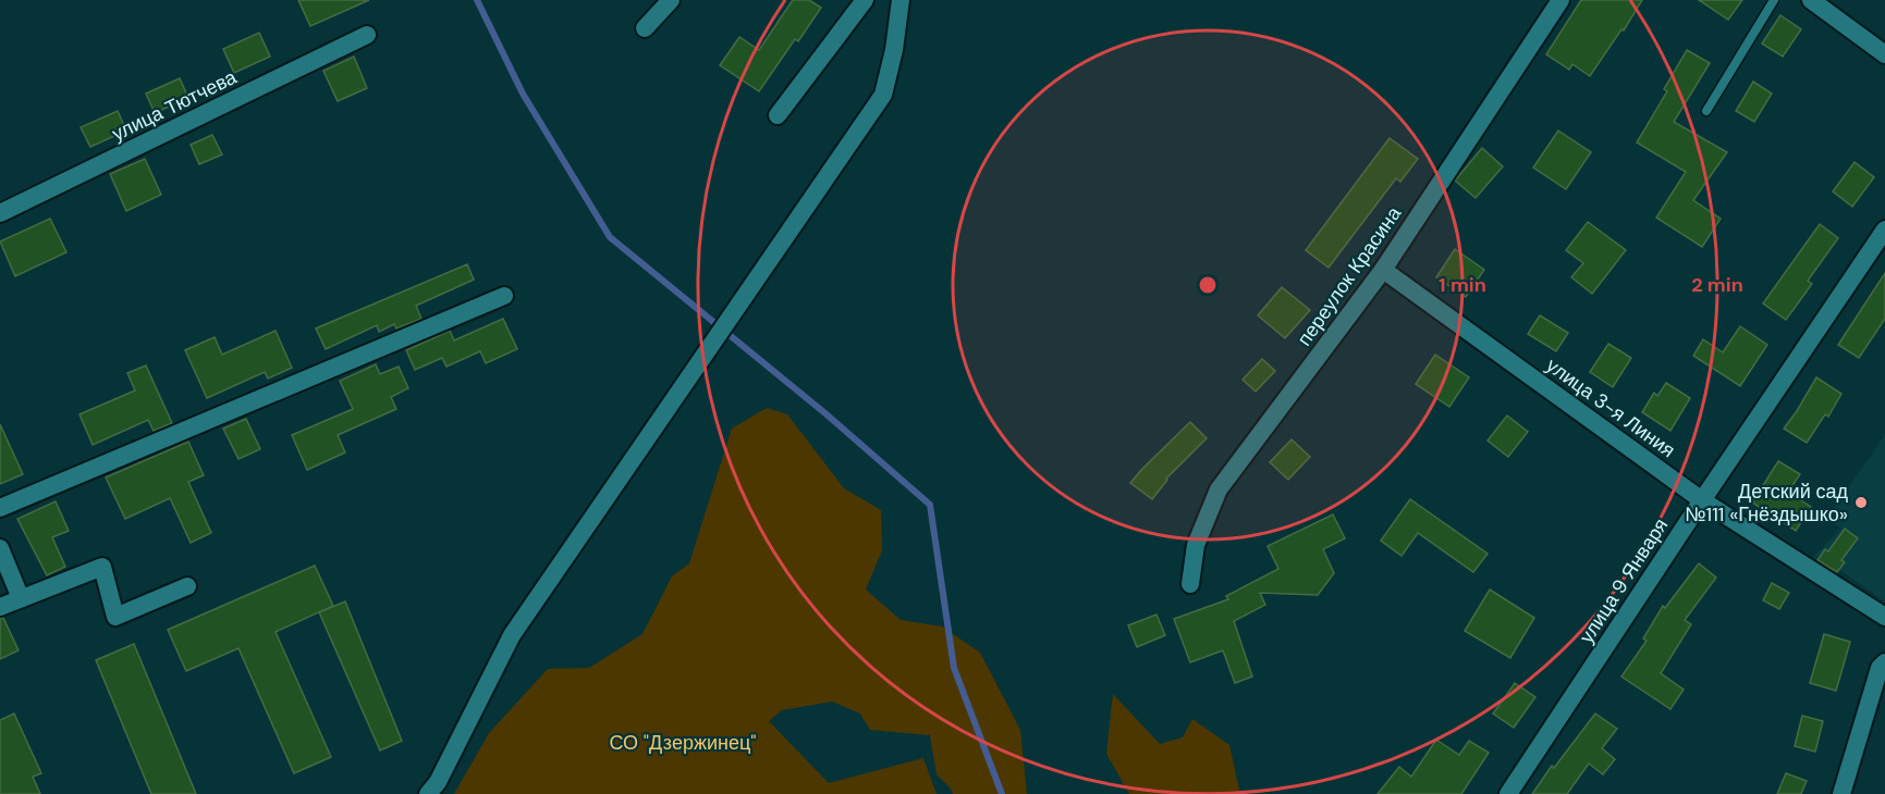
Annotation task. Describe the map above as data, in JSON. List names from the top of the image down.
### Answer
{
  "streets": {
    "street": [
      "улица Тютчева",
      "переулок Красина",
      "улица 3-я Линия",
      "улица 9 Января"
    ]
  },
  "crossings": [
    ["переулок Красина", "улица 3-я Линия"],
    ["улица 3-я Линия", "улица 9 Января"]
  ],
  "parks": ["СО \"Дзержинец\""],
  "places": ["Детский сад №111 «Гнёздышко»"],
  "rings": ["1 min", "2 min"]
}
